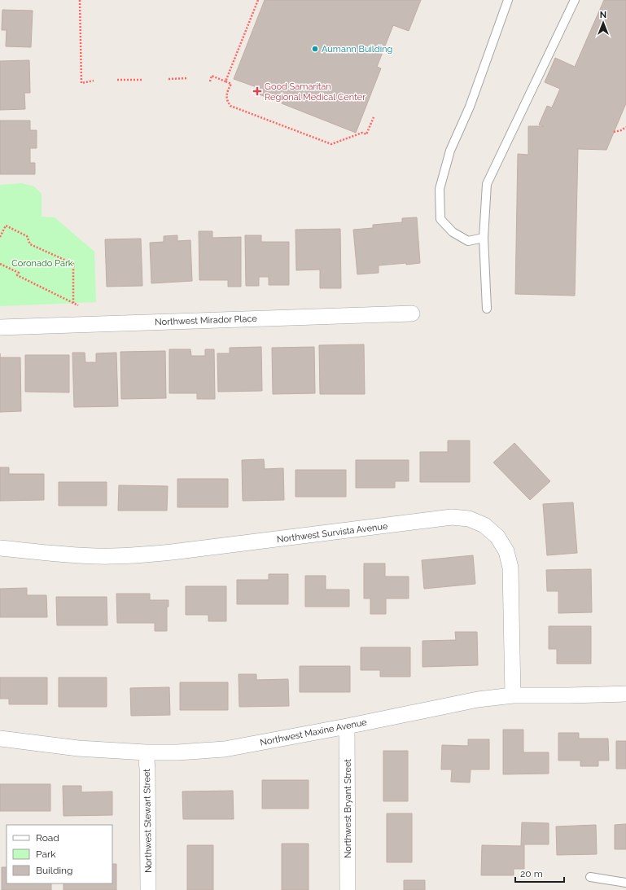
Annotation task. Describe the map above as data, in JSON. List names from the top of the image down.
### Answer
{
  "streets": {
    "street": [
      "Northwest Mirador Place",
      "Northwest Survista Avenue",
      "Northwest Maxine Avenue",
      "Northwest Bryant Street",
      "Northwest Stewart Street"
    ]
  },
  "crossings": [
    ["Northwest Survista Avenue", "Northwest Maxine Avenue"],
    ["Northwest Maxine Avenue", "Northwest Bryant Street"],
    ["Northwest Maxine Avenue", "Northwest Stewart Street"]
  ],
  "parks": ["Coronado Park"],
  "places": {
    "other": ["Aumann Building"],
    "health": ["Good Samaritan Regional Medical Center"]
  },
  "legend": ["Road", "Park", "Building"],
  "scale_bar": "20 m",
  "north": "top"
}
